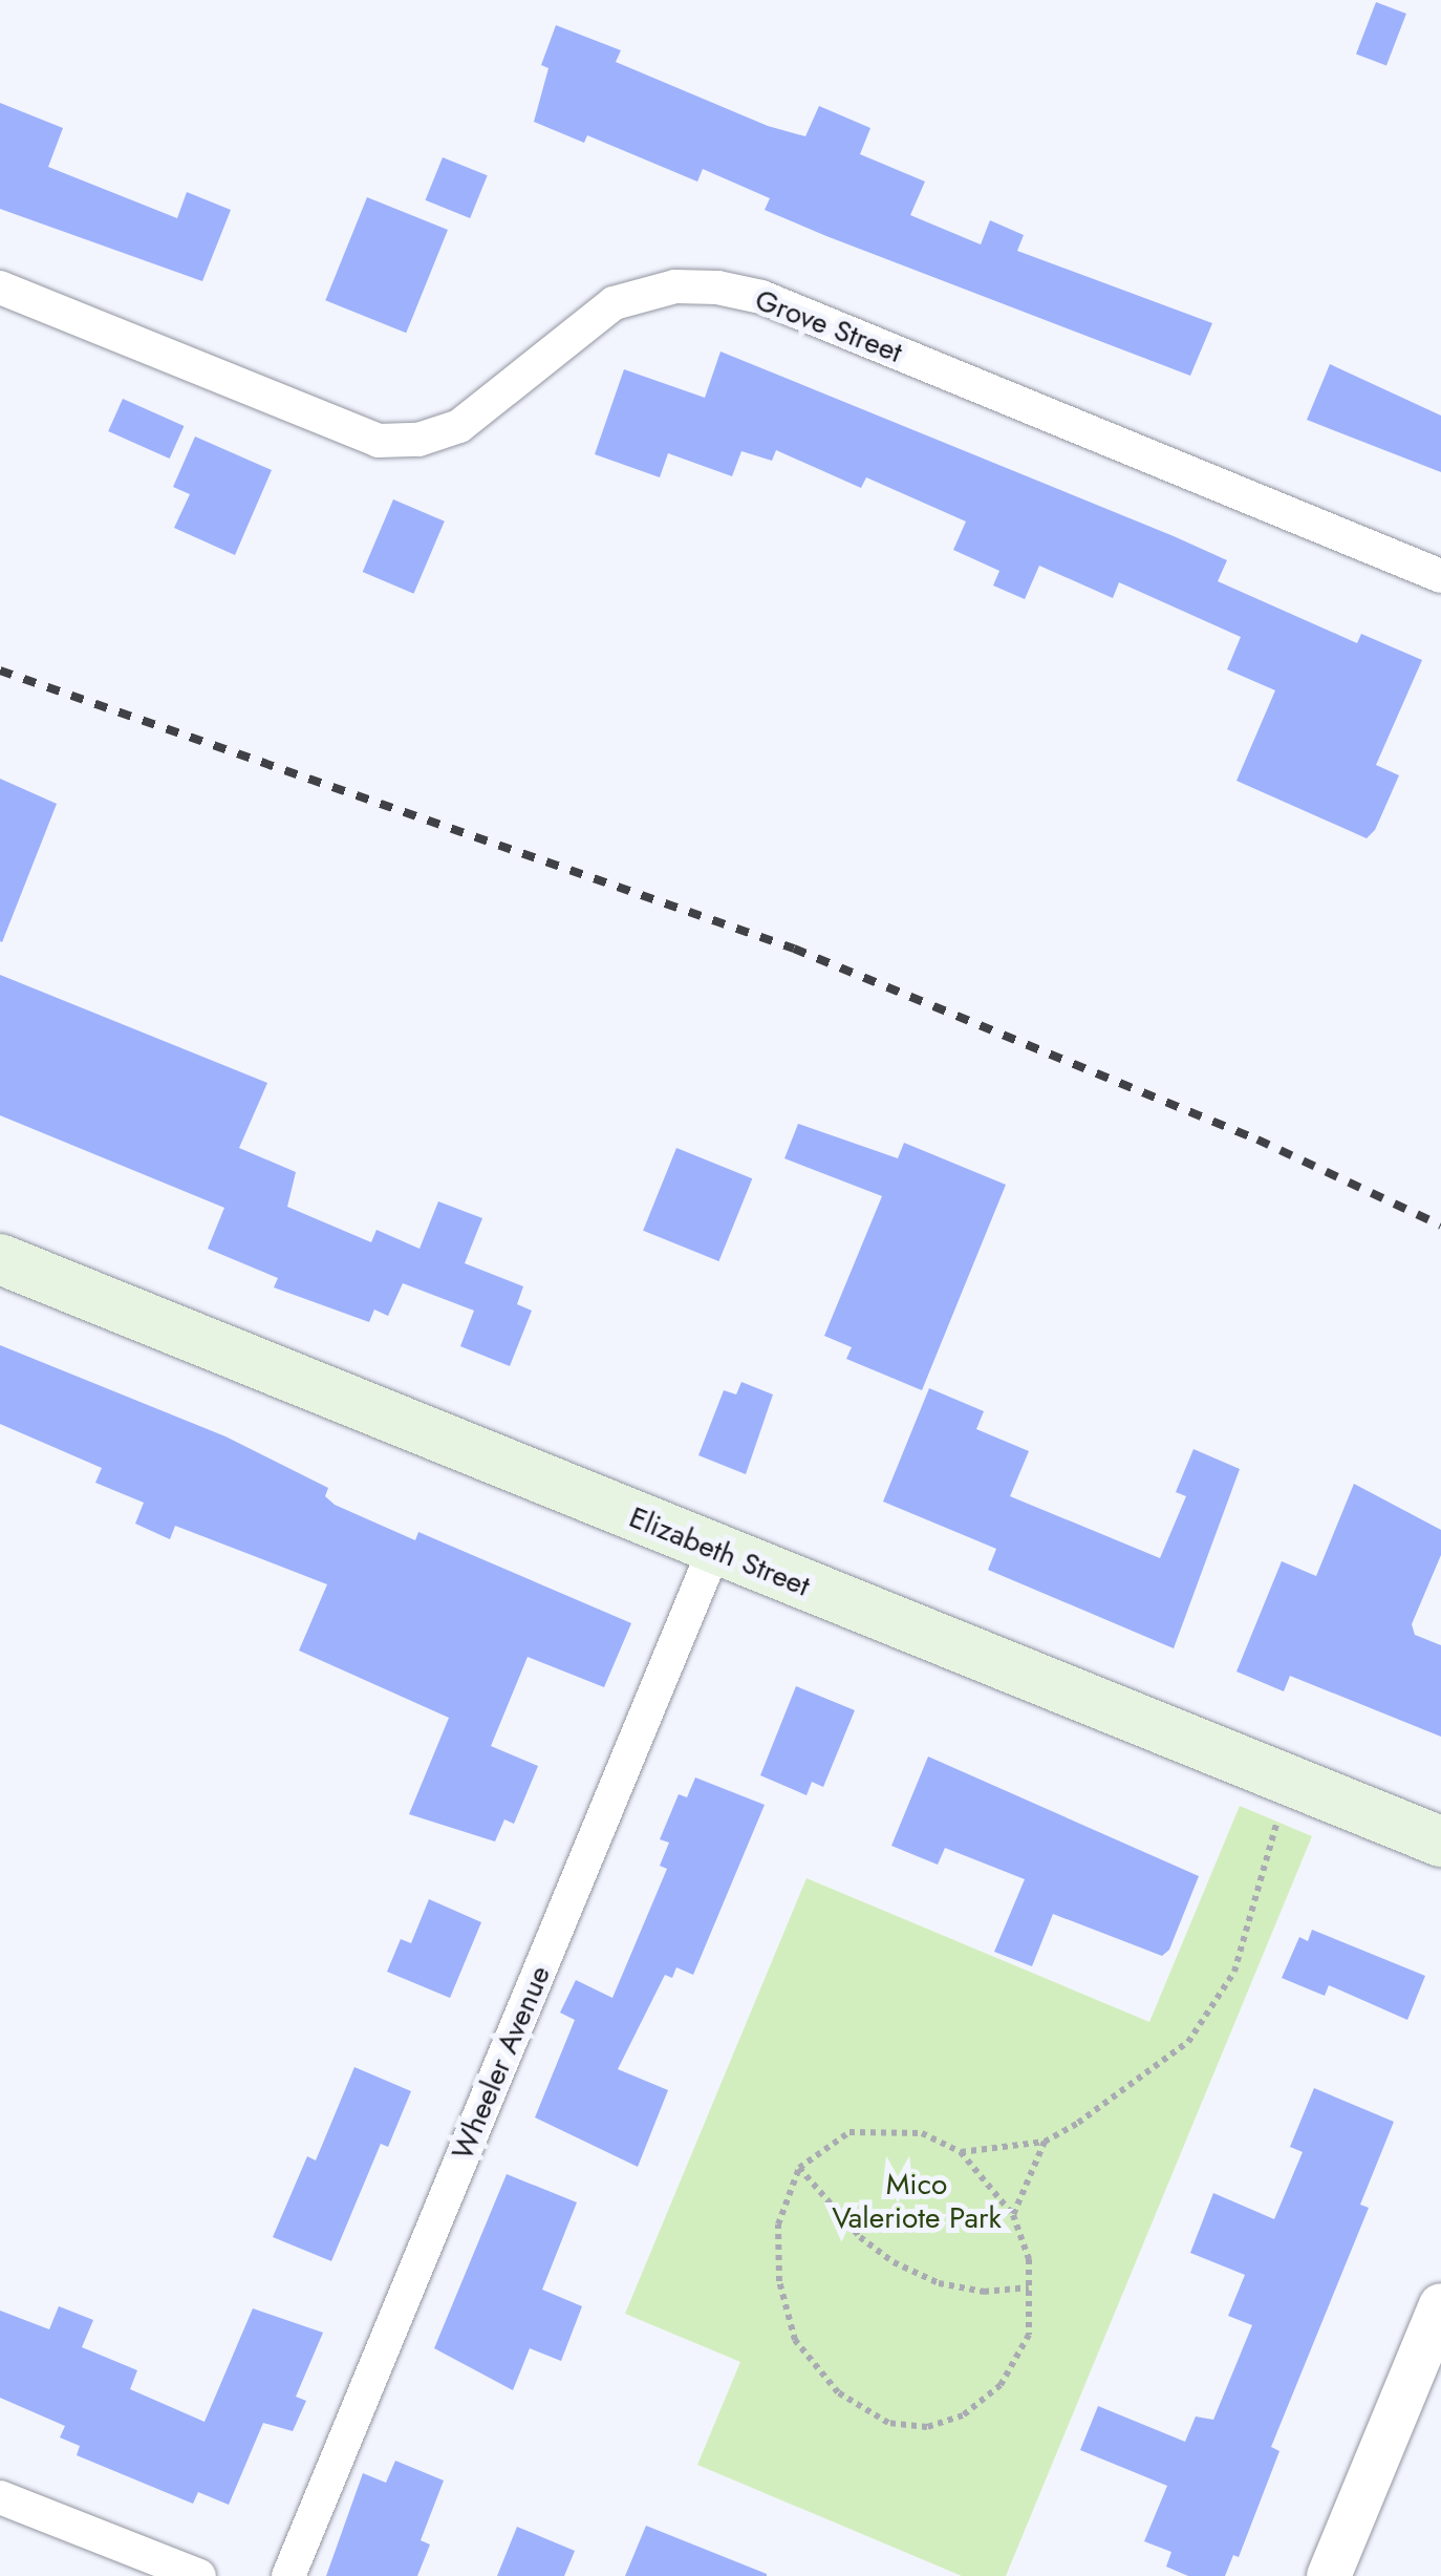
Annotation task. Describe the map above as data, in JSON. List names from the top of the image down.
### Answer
{
  "streets": {
    "main road": ["Elizabeth Street"],
    "street": ["Grove Street", "Wheeler Avenue"]
  },
  "crossings": [
    ["Elizabeth Street", "Wheeler Avenue"]
  ],
  "parks": ["Mico Valeriote Park"]
}
